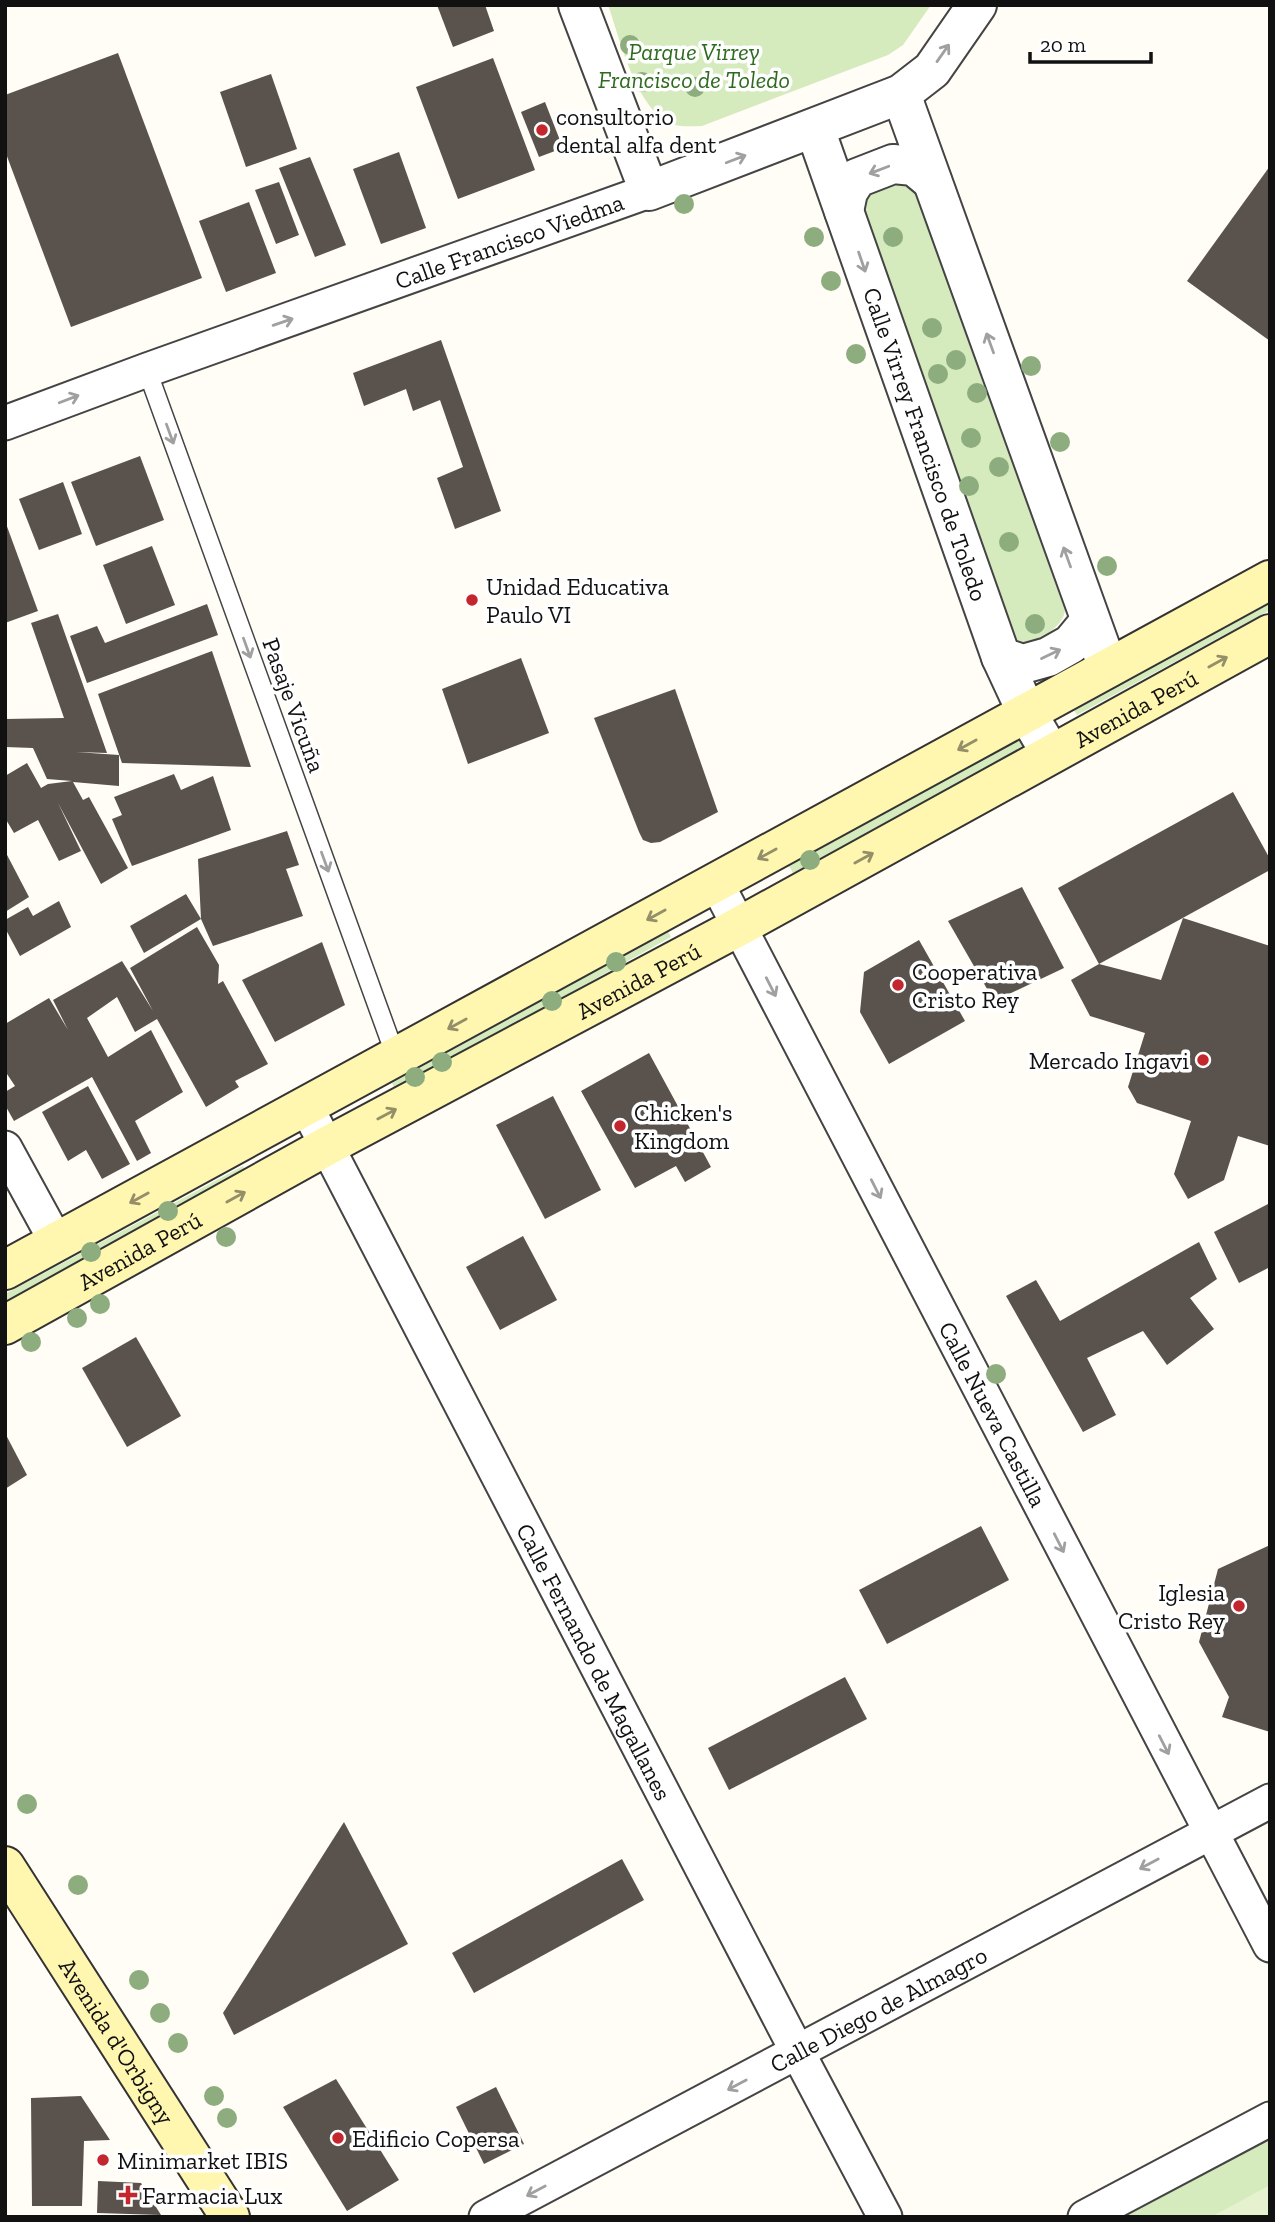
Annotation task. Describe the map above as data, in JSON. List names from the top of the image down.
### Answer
{
  "streets": {
    "main road": ["Avenida Perú", "Avenida d'Orbigny"],
    "street": [
      "Calle Francisco Viedma",
      "Calle Virrey Francisco de Toledo",
      "Calle Nueva Castilla",
      "Calle Fernando de Magallanes",
      "Calle Diego de Almagro"
    ],
    "lane": ["Pasaje Vicuña"]
  },
  "crossings": [
    ["Calle Francisco Viedma", "Calle Virrey Francisco de Toledo"],
    ["Calle Francisco Viedma", "Pasaje Vicuña"],
    ["Calle Virrey Francisco de Toledo", "Avenida Perú"],
    ["Pasaje Vicuña", "Avenida Perú"],
    ["Avenida Perú", "Calle Nueva Castilla"],
    ["Avenida Perú", "Calle Fernando de Magallanes"],
    ["Calle Nueva Castilla", "Calle Diego de Almagro"],
    ["Calle Fernando de Magallanes", "Calle Diego de Almagro"]
  ],
  "one_way": [
    "Calle Francisco Viedma",
    "Pasaje Vicuña",
    "Calle Nueva Castilla",
    "Calle Diego de Almagro"
  ],
  "parks": ["Parque Virrey Francisco de Toledo"],
  "places": {
    "other": [
      "consultorio dental alfa dent",
      "Unidad Educativa Paulo VI",
      "Cooperativa Cristo Rey",
      "Mercado Ingavi",
      "Chicken's Kingdom",
      "Iglesia Cristo Rey",
      "Edificio Copersa",
      "Minimarket IBIS"
    ],
    "health": ["Farmacia Lux"]
  },
  "scale_bar": "20 m"
}
